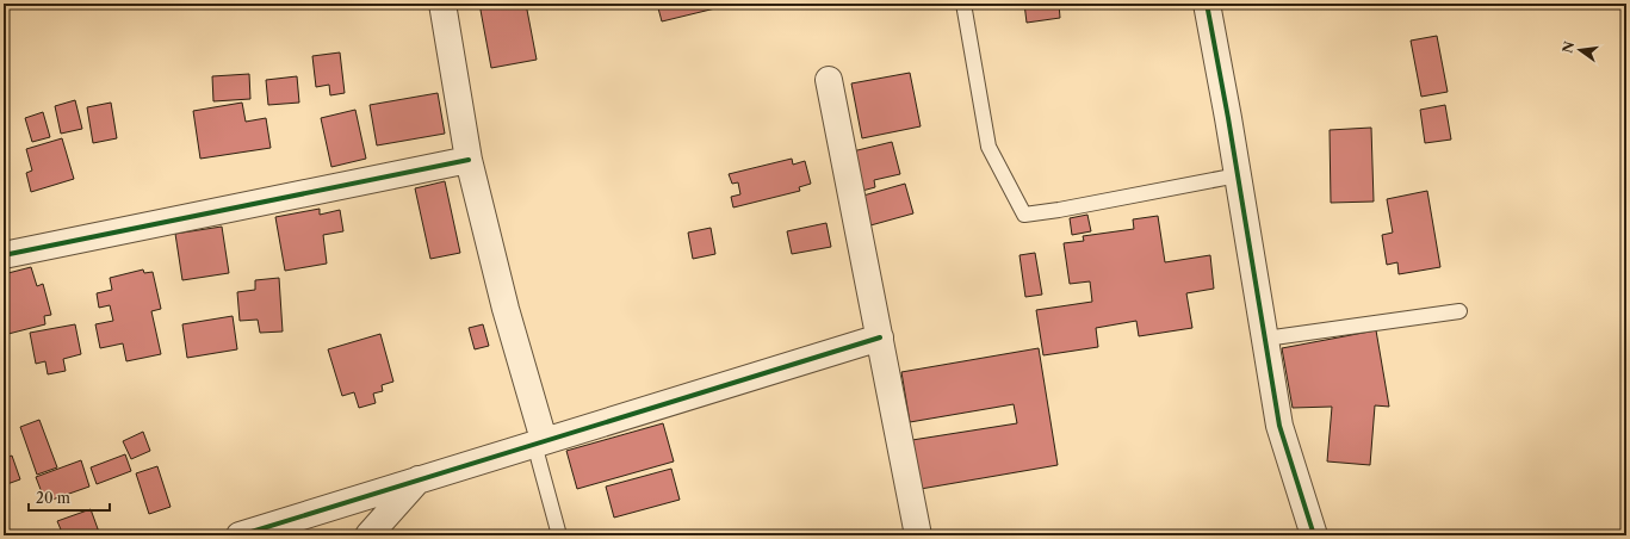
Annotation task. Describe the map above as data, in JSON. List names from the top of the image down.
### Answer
{
  "scale_bar": "20 m",
  "north": "left"
}
